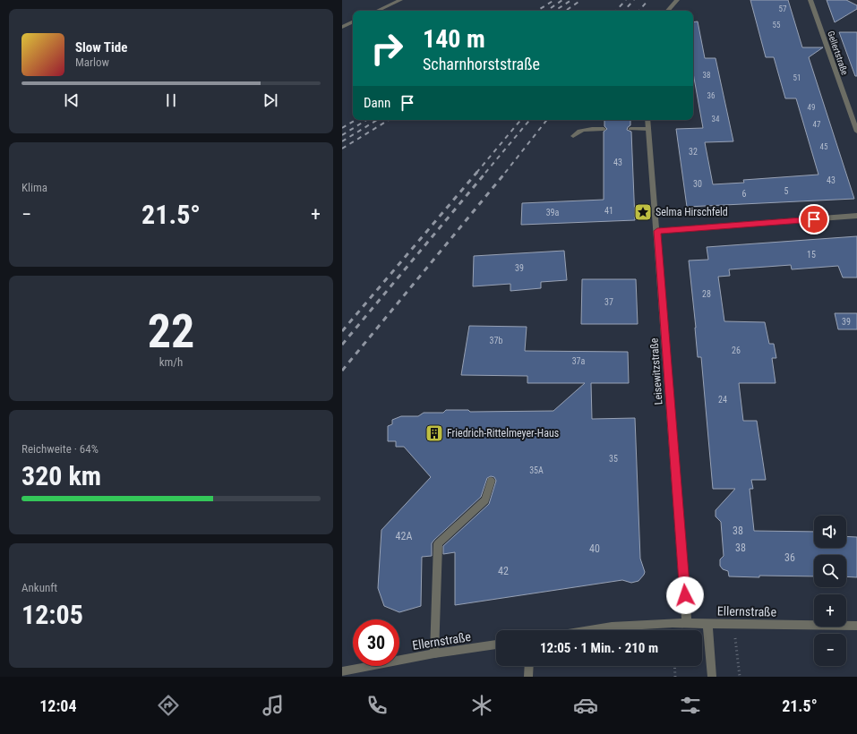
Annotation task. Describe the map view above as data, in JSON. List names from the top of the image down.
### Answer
{
  "streets": {
    "street": ["Gellertstraße", "Leisewitzstraße", "Ellernstraße"]
  },
  "crossings": [
    ["Leisewitzstraße", "Ellernstraße"]
  ],
  "places": {
    "place": ["Selma Hirschfeld"],
    "building": ["Friedrich-Rittelmeyer-Haus"]
  },
  "house_numbers": [
    "57",
    "55",
    "38",
    "51",
    "36",
    "49",
    "34",
    "47",
    "45",
    "32",
    "43",
    "43",
    "30",
    "5",
    "6",
    "41",
    "39a",
    "15",
    "39",
    "28",
    "37",
    "39",
    "37b",
    "26",
    "37a",
    "24",
    "35",
    "35A",
    "38",
    "42A",
    "38",
    "40",
    "36",
    "42"
  ],
  "page": {
    "turn": ["140 m", "Scharnhorststraße"],
    "song": ["Slow Tide", "Marlow"],
    "then": "Dann",
    "tile": [
      "Klima",
      ["22", "km/h"],
      ["Reichweite · 64%", "320 km"],
      ["Ankunft", "12:05"]
    ],
    "heat": ["−", "21.5°", "+"],
    "map_buttons": ["+", "−"],
    "limit": "30",
    "trip": "12:05 · 1 Min. · 210 m",
    "tabs": ["12:04", "21.5°"]
  }
}
